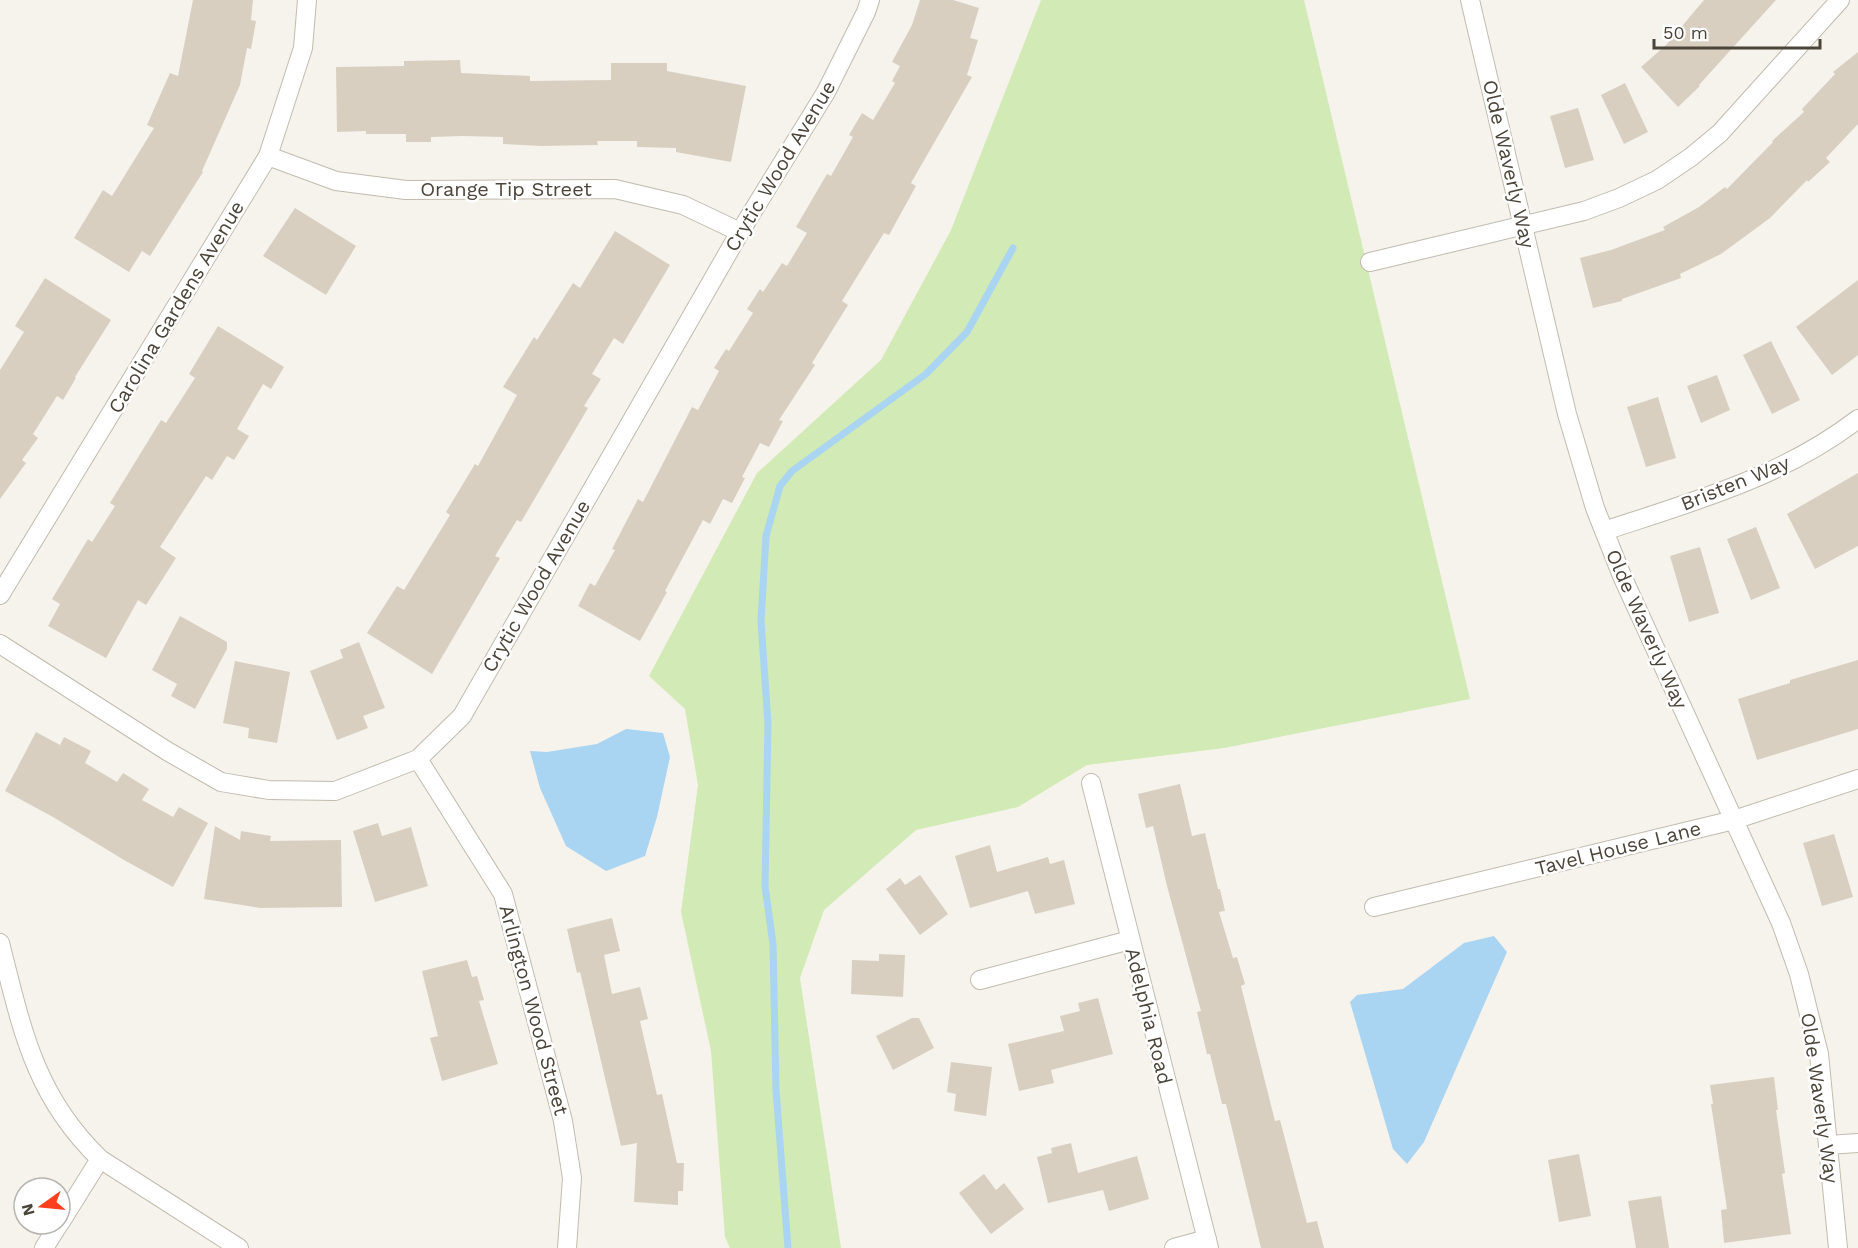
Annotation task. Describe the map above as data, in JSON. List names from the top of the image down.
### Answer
{
  "streets": {
    "street": [
      "Olde Waverly Way",
      "Crytic Wood Avenue",
      "Orange Tip Street",
      "Carolina Gardens Avenue",
      "Bristen Way",
      "Tavel House Lane",
      "Arlington Wood Street",
      "Adelphia Road"
    ]
  },
  "crossings": [
    ["Olde Waverly Way", "Bristen Way"],
    ["Olde Waverly Way", "Tavel House Lane"],
    ["Crytic Wood Avenue", "Orange Tip Street"],
    ["Crytic Wood Avenue", "Arlington Wood Street"],
    ["Orange Tip Street", "Carolina Gardens Avenue"]
  ],
  "scale_bar": "50 m",
  "north": "left"
}
